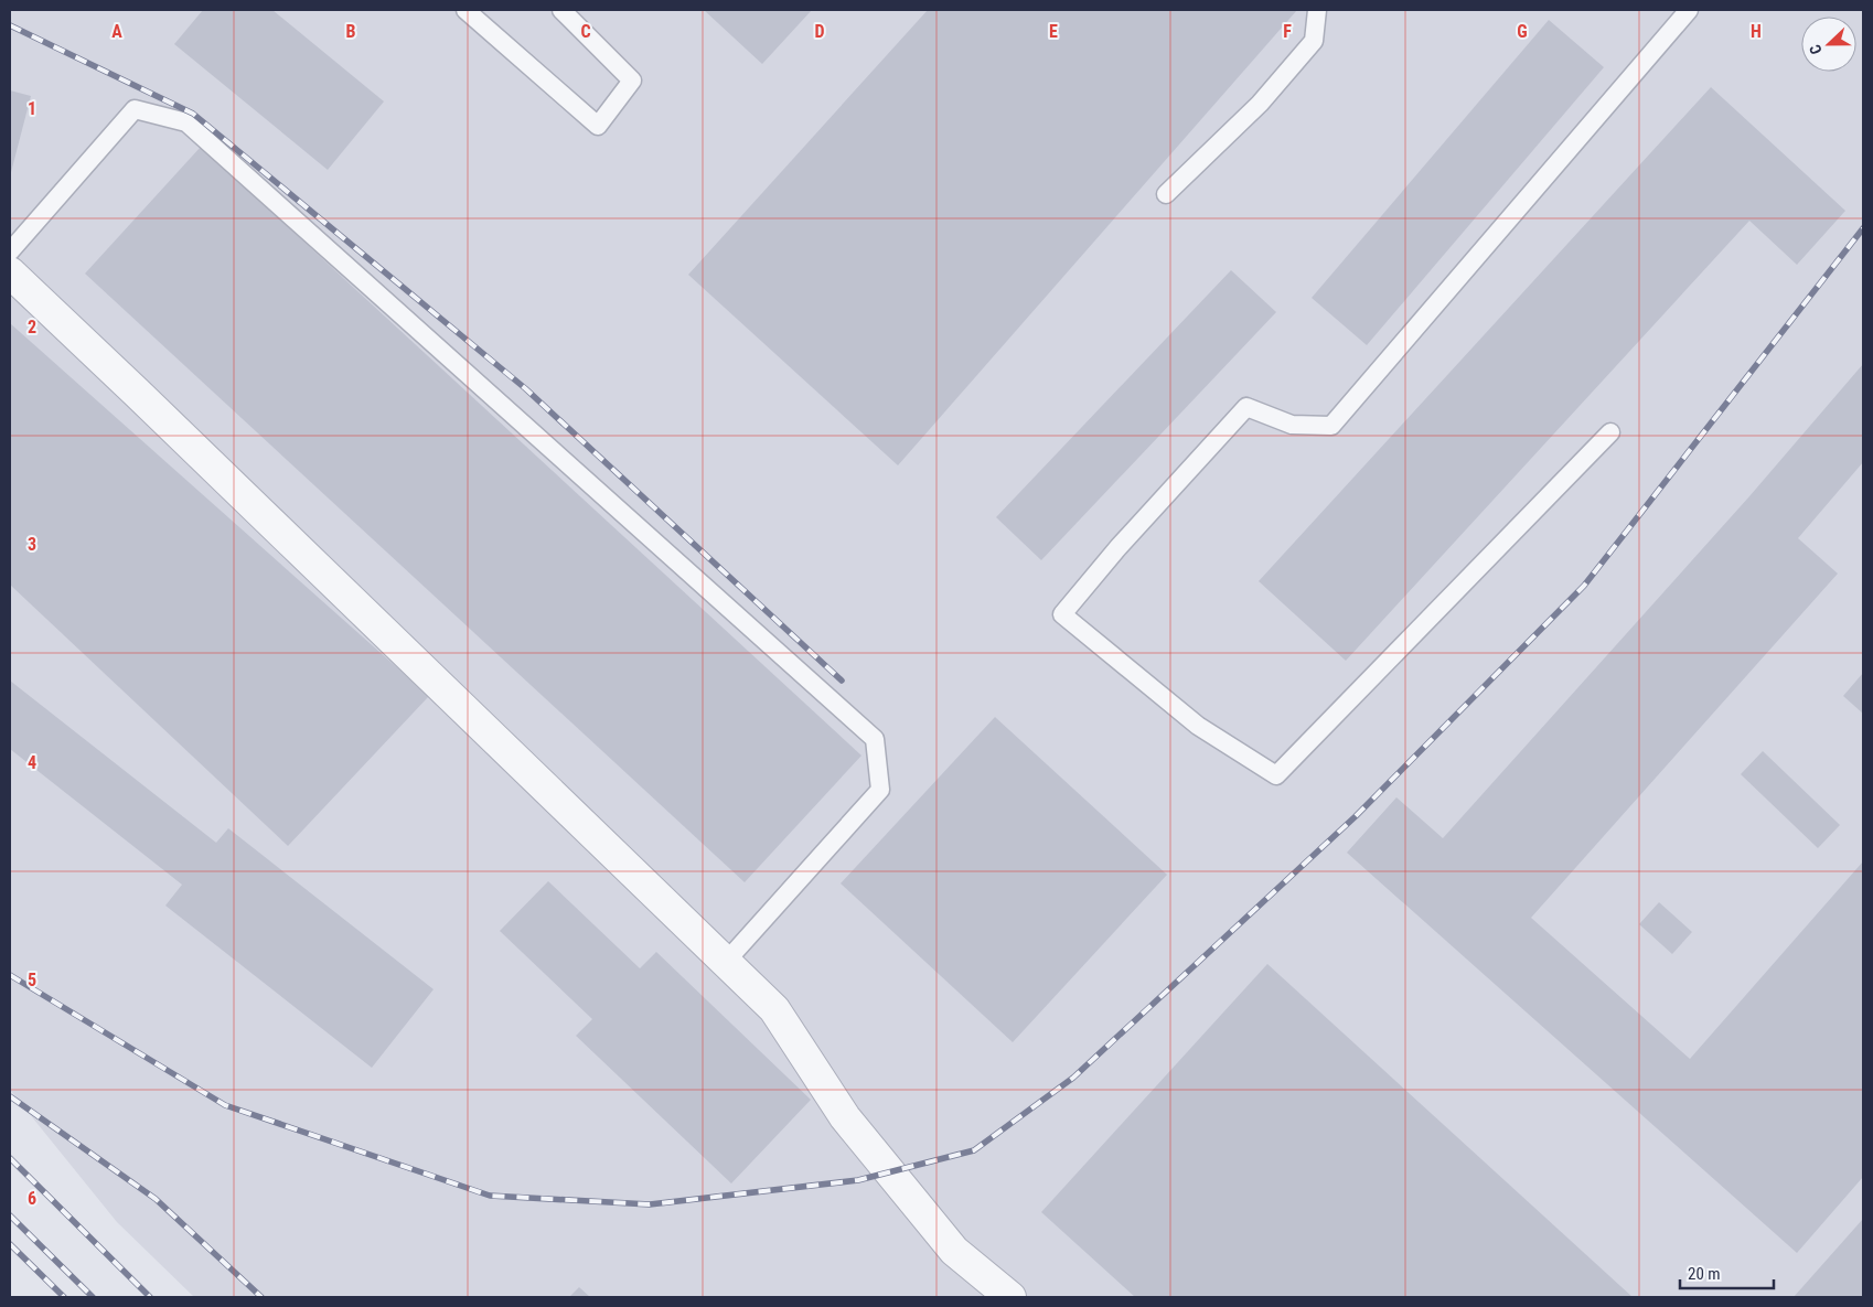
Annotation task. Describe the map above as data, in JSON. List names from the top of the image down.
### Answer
{
  "scale_bar": "20 m",
  "north": "left",
  "grid": {
    "columns": [
      "A",
      "B",
      "C",
      "D",
      "E",
      "F",
      "G",
      "H"
    ],
    "rows": [
      "1",
      "2",
      "3",
      "4",
      "5",
      "6"
    ]
  }
}
